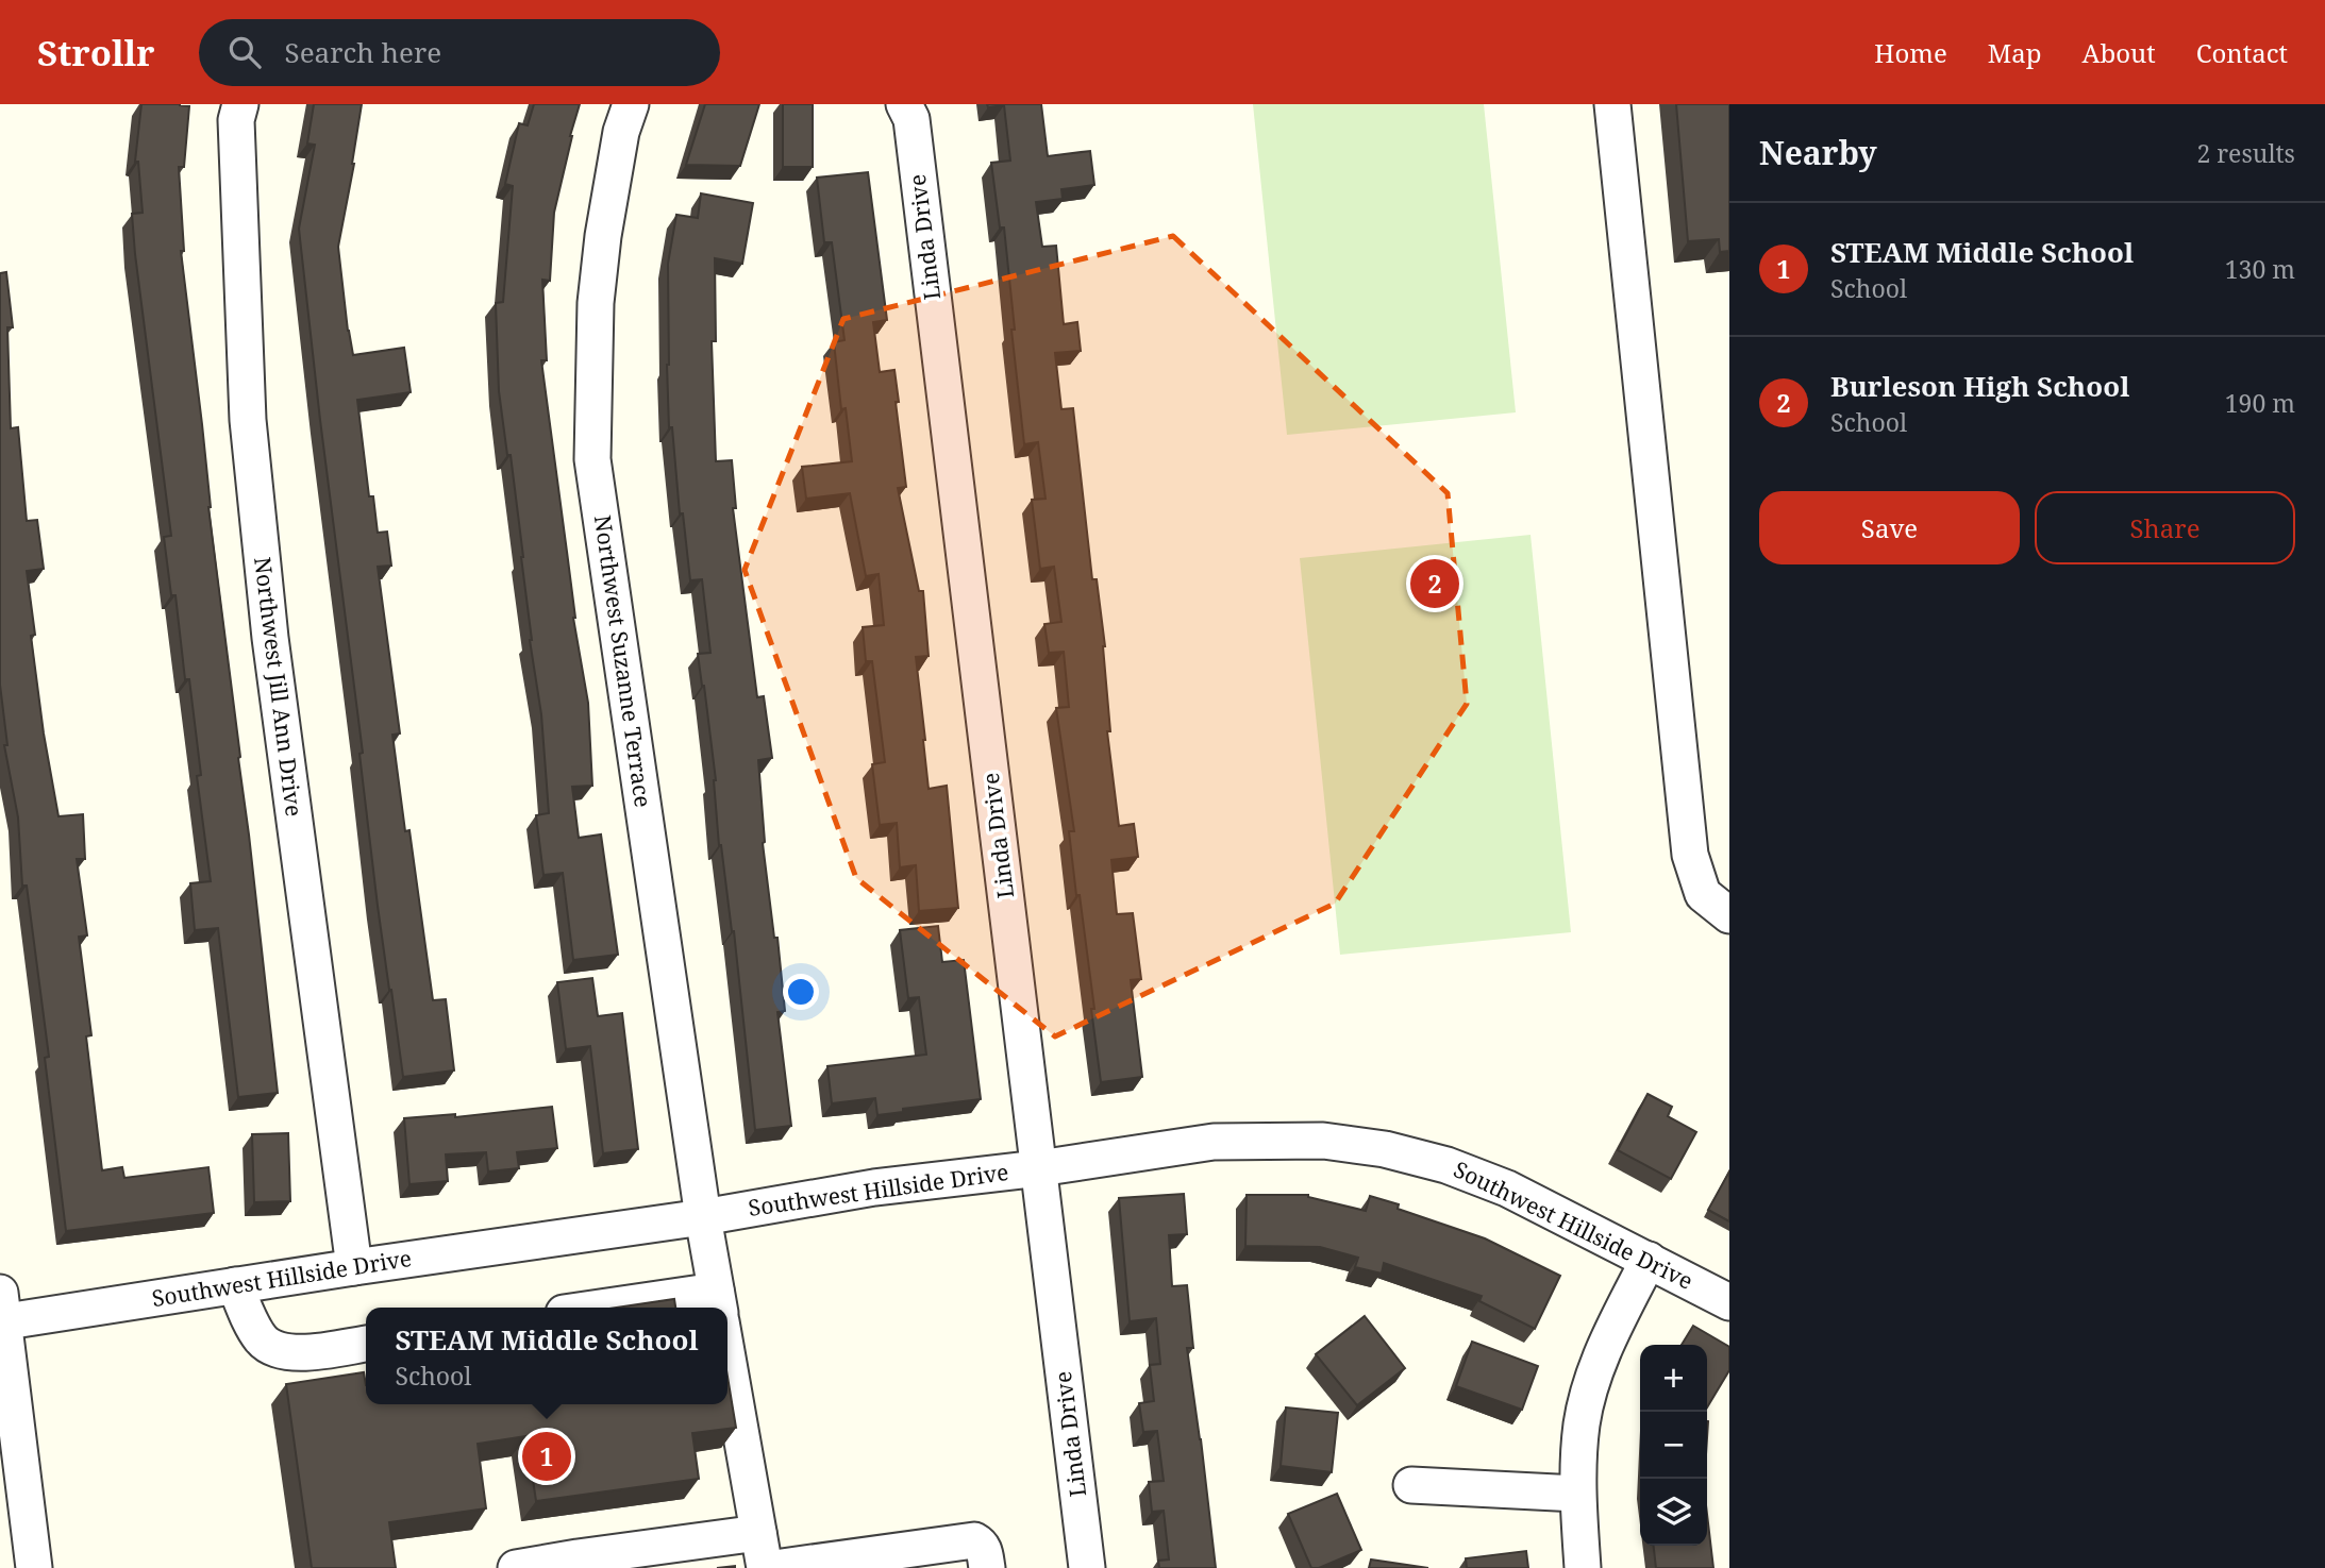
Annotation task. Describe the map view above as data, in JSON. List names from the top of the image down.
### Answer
{
  "streets": {
    "street": [
      "Linda Drive",
      "Northwest Suzanne Terrace",
      "Northwest Jill Ann Drive",
      "Southwest Hillside Drive"
    ]
  },
  "crossings": [
    ["Linda Drive", "Southwest Hillside Drive"],
    ["Northwest Suzanne Terrace", "Southwest Hillside Drive"],
    ["Northwest Jill Ann Drive", "Southwest Hillside Drive"]
  ],
  "page": {
    "header": "Strollr",
    "search": "Search here",
    "nav": [
      "Home",
      "Map",
      "About",
      "Contact"
    ],
    "heading": ["Nearby", "2 results"],
    "list": [
      {
        "mark": "1",
        "name": "STEAM Middle School",
        "note": "School",
        "value": "130 m"
      },
      {
        "mark": "2",
        "name": "Burleson High School",
        "note": "School",
        "value": "190 m"
      }
    ],
    "buttons": ["Save", "Share"],
    "pins": ["2", "1"],
    "popup": ["STEAM Middle School", "School"],
    "map_buttons": ["+", "−"]
  }
}
